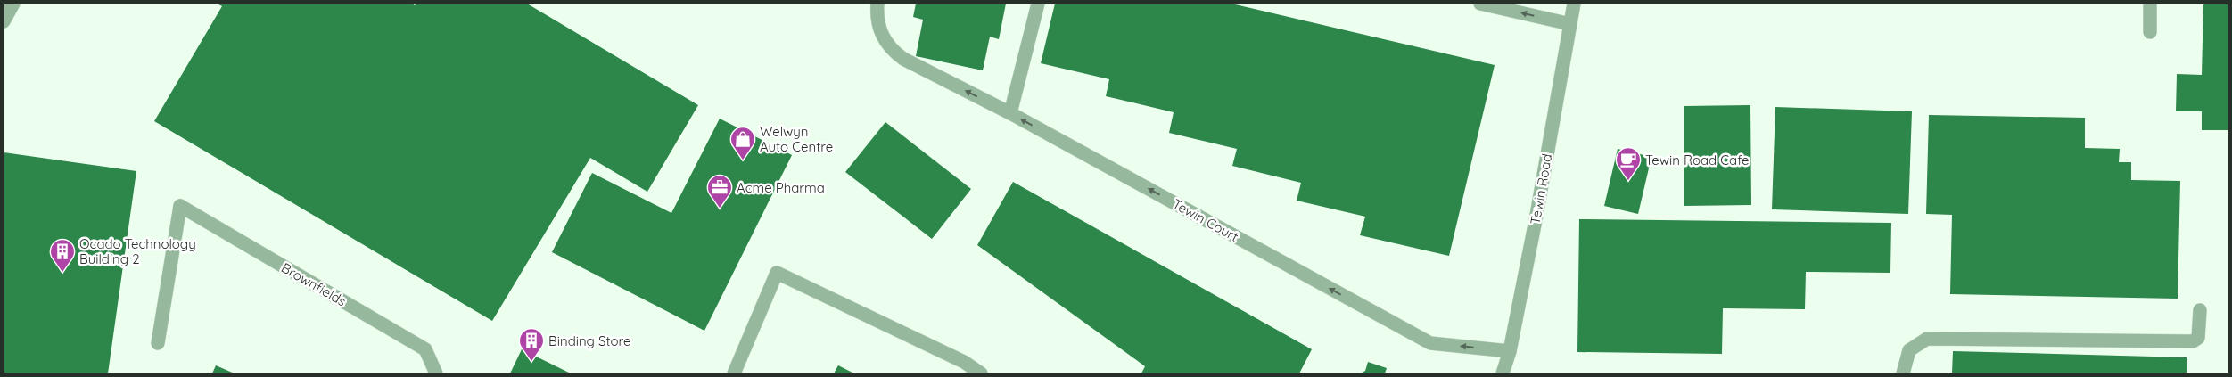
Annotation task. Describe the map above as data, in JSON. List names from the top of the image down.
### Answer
{
  "streets": {
    "street": ["Tewin Road", "Tewin Court", "Brownfields"]
  },
  "crossings": [
    ["Tewin Road", "Tewin Court"]
  ],
  "one_way": ["Tewin Court"],
  "places": {
    "shop": ["Welwyn Auto Centre"],
    "cafe": ["Tewin Road Cafe"],
    "office": ["Acme Pharma"],
    "building": ["Ocado Technology Building 2", "Binding Store"]
  }
}
